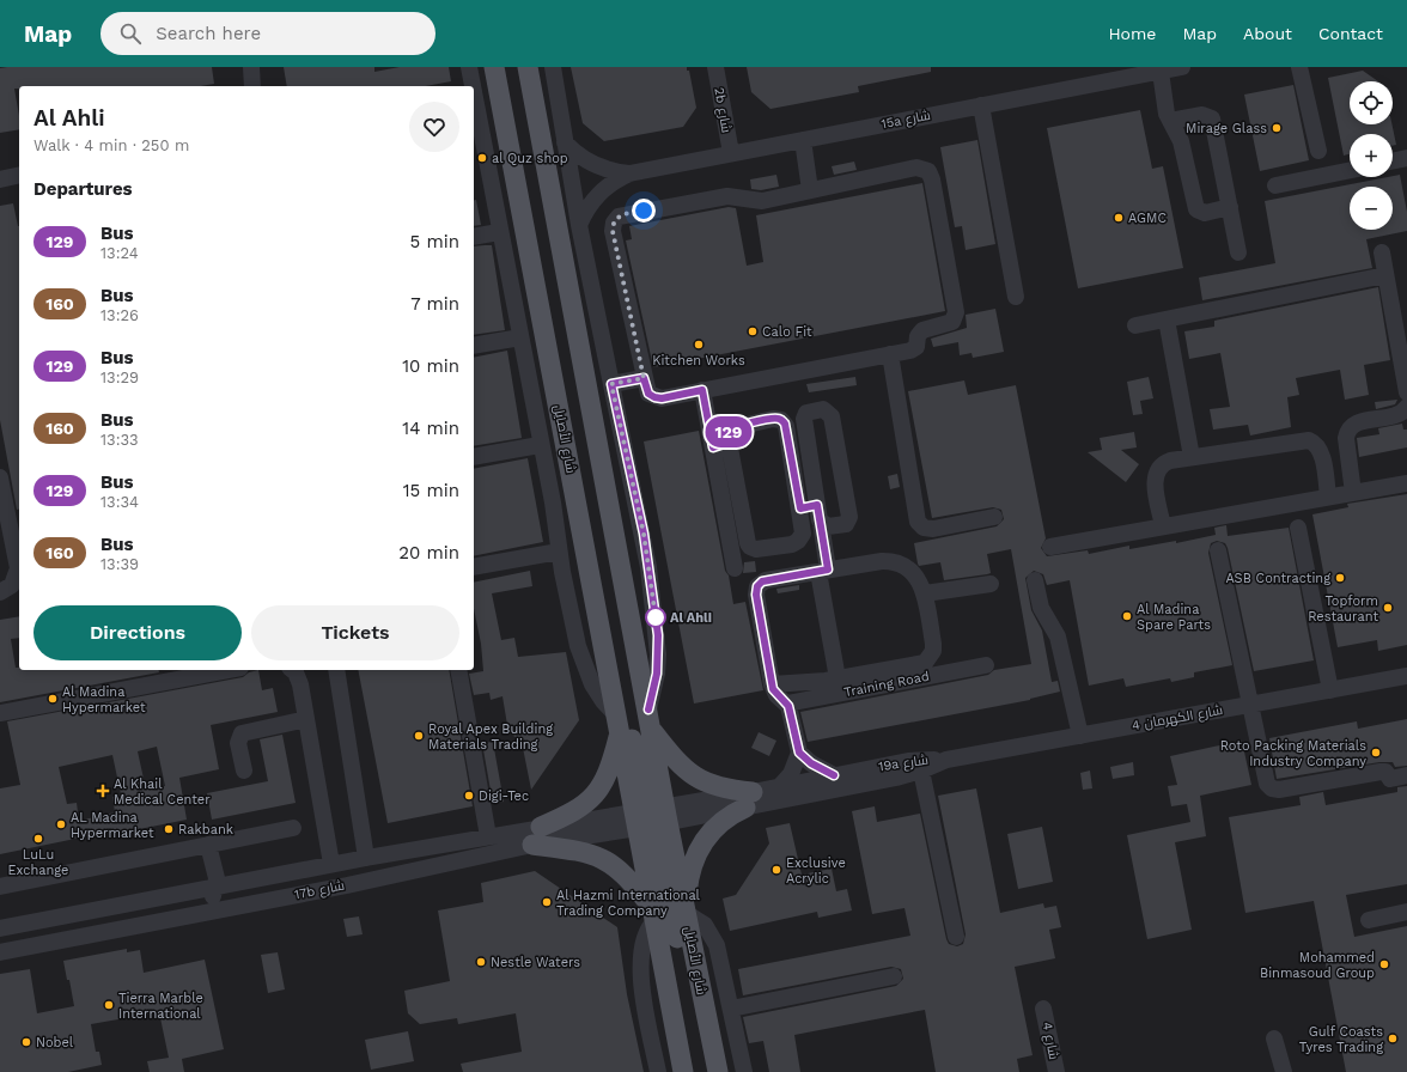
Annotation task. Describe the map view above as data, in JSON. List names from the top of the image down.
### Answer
{
  "streets": {
    "main road": ["شارع الأصايل"],
    "street": [
      "2b شارع",
      "15a شارع",
      "Training Road",
      "شارع الكهرمان 4",
      "19a شارع",
      "17b شارع",
      "شارع 4"
    ]
  },
  "crossings": [
    ["2b شارع", "15a شارع"],
    ["شارع الأصايل", "19a شارع"],
    ["شارع الأصايل", "17b شارع"],
    ["شارع الكهرمان 4", "19a شارع"],
    ["19a شارع", "17b شارع"]
  ],
  "places": {
    "other": [
      "Mirage Glass",
      "al Quz shop",
      "AGMC",
      "Calo Fit",
      "Kitchen Works",
      "ASB Contracting",
      "Topform Restaurant",
      "Al Madina Spare Parts",
      "Al Ahli",
      "Al Madina Hypermarket",
      "Royal Apex Building Materials Trading",
      "Roto Packing Materials Industry Company",
      "Digi-Tec",
      "AL Madina Hypermarket",
      "Rakbank",
      "LuLu Exchange",
      "Exclusive Acrylic",
      "Al Hazmi International Trading Company",
      "Nestle Waters",
      "Mohammed Binmasoud Group",
      "Tierra Marble International",
      "Gulf Coasts Tyres Trading",
      "Nobel"
    ],
    "health": ["Al Khail Medical Center"]
  },
  "lines": ["bus line 129"],
  "page": {
    "header": "Map",
    "search": "Search here",
    "nav": [
      "Home",
      "Map",
      "About",
      "Contact"
    ],
    "on_map": "129",
    "map_buttons": ["+", "−"],
    "heading": [
      ["Al Ahli", "Walk · 4 min · 250 m"],
      "Departures"
    ],
    "list": [
      {
        "mark": "129",
        "name": "Bus",
        "note": "13:24",
        "value": "5 min"
      },
      {
        "mark": "160",
        "name": "Bus",
        "note": "13:26",
        "value": "7 min"
      },
      {
        "mark": "129",
        "name": "Bus",
        "note": "13:29",
        "value": "10 min"
      },
      {
        "mark": "160",
        "name": "Bus",
        "note": "13:33",
        "value": "14 min"
      },
      {
        "mark": "129",
        "name": "Bus",
        "note": "13:34",
        "value": "15 min"
      },
      {
        "mark": "160",
        "name": "Bus",
        "note": "13:39",
        "value": "20 min"
      }
    ],
    "buttons": ["Directions", "Tickets"]
  }
}
